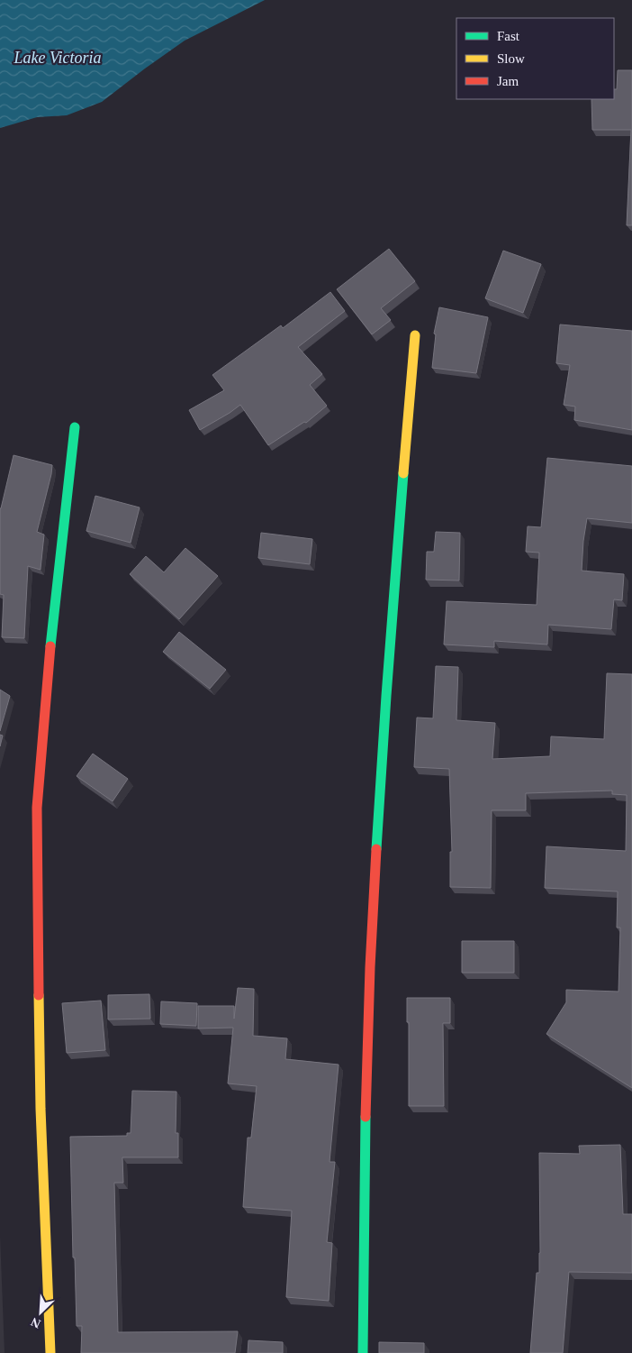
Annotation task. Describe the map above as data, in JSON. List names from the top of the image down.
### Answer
{
  "water": ["Lake Victoria"],
  "legend": ["Fast", "Slow", "Jam"],
  "north": "bottom left"
}
